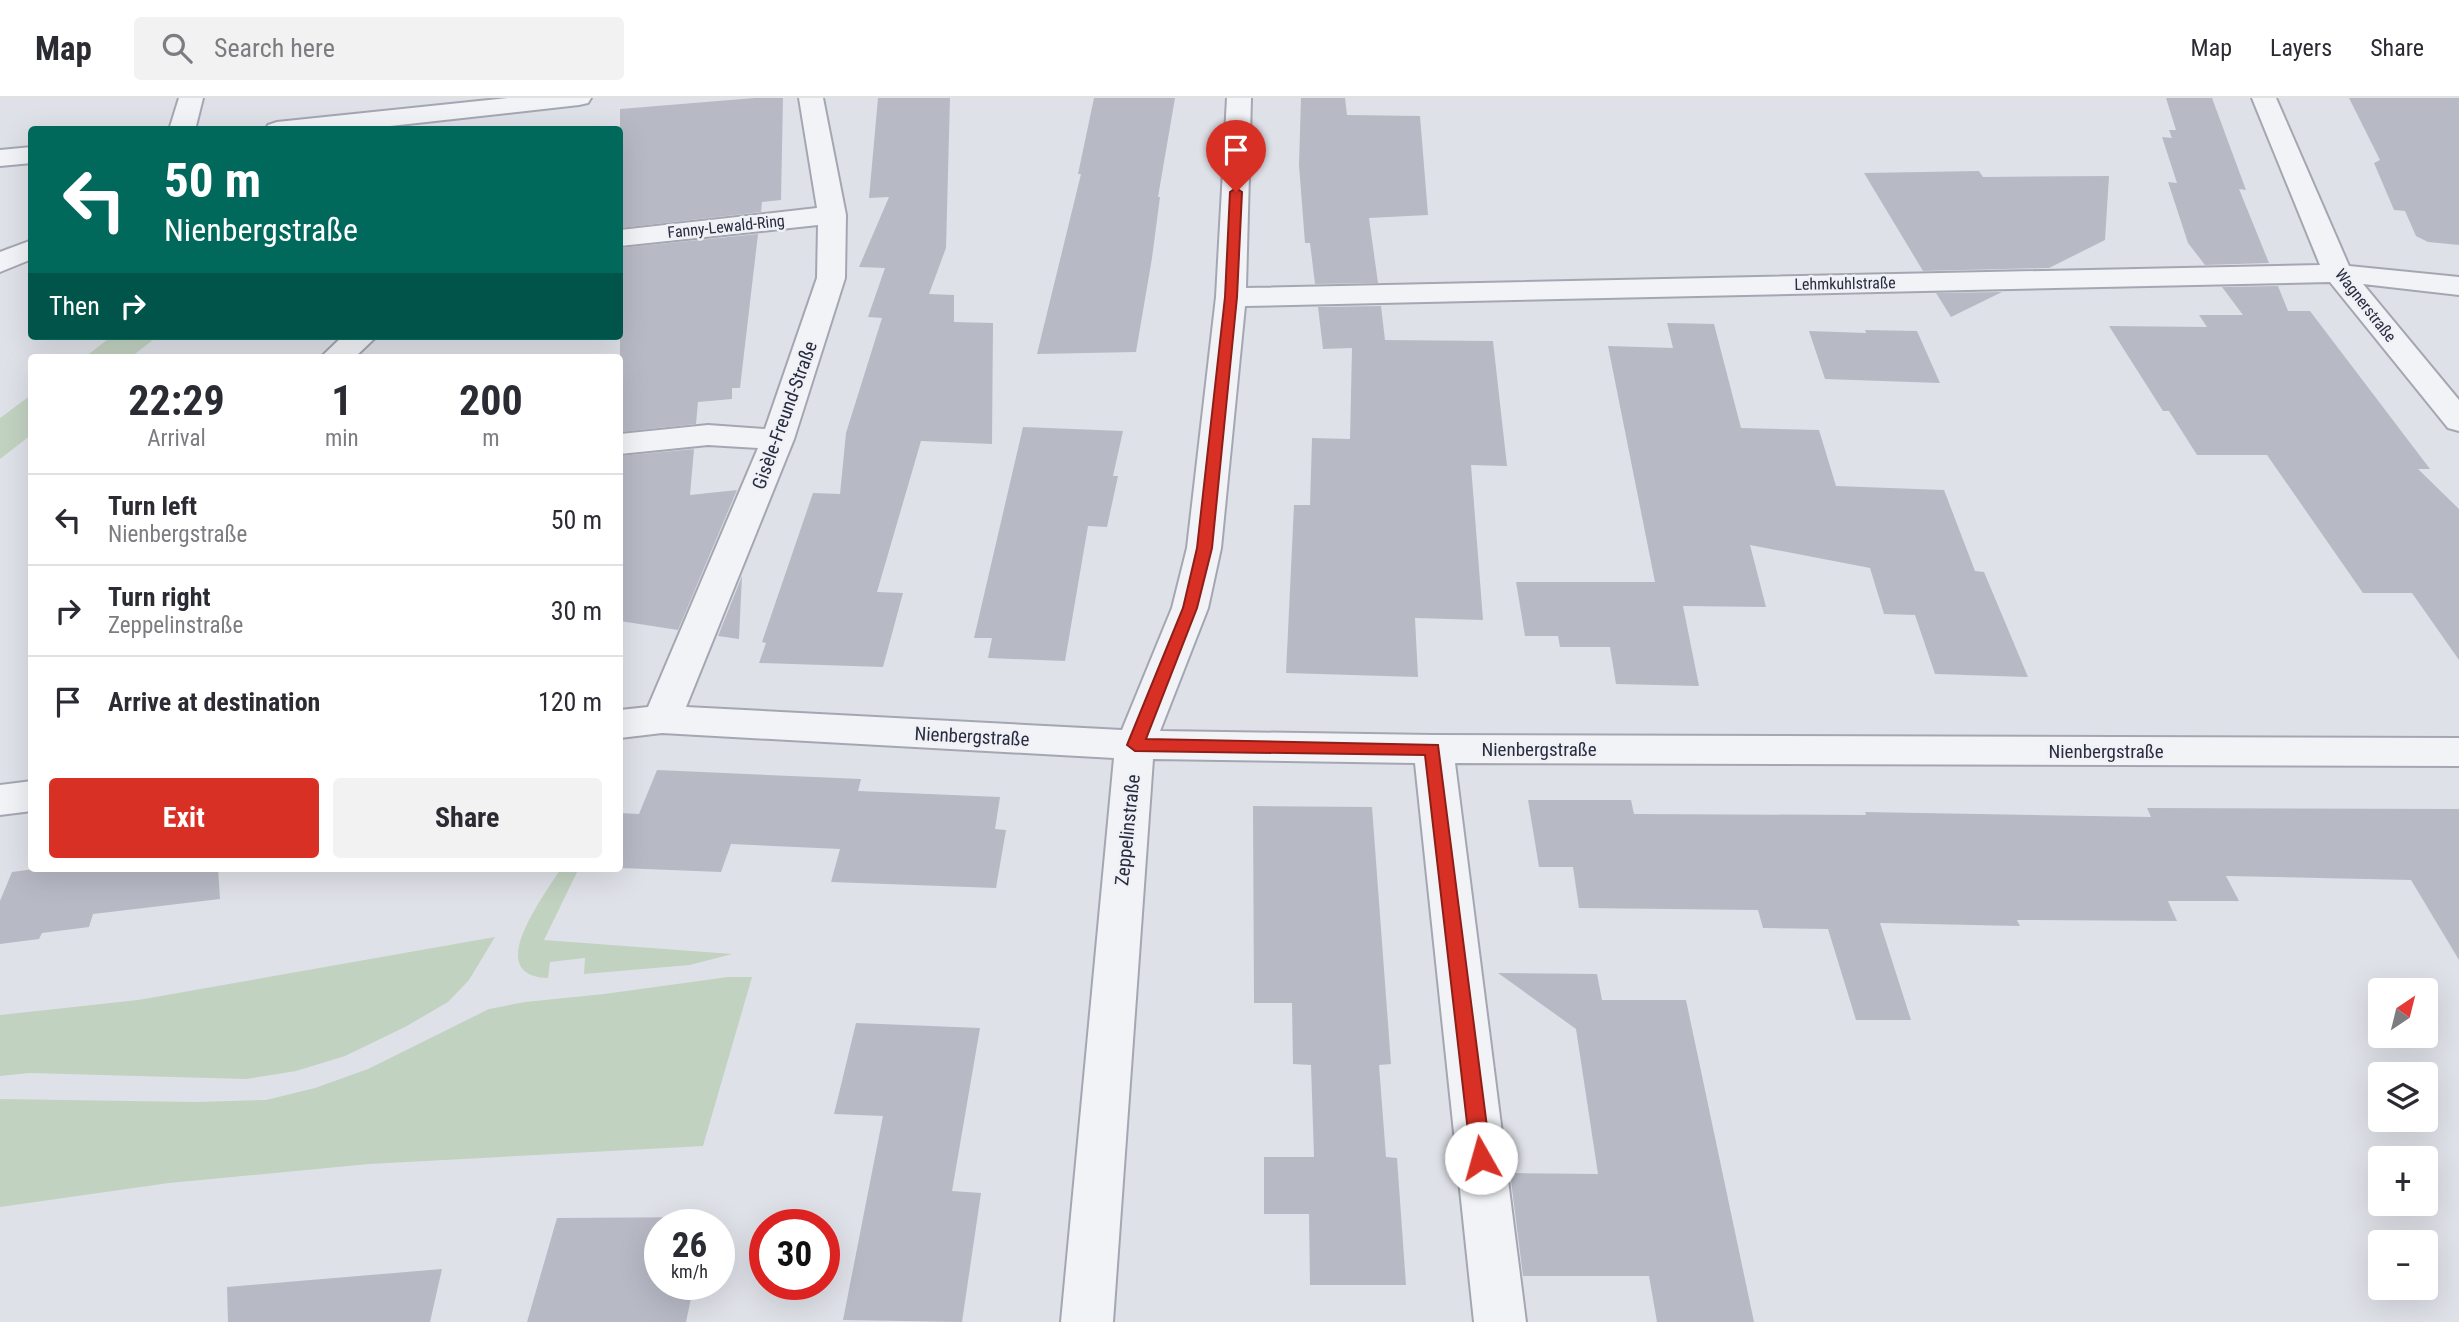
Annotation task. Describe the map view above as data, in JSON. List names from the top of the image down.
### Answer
{
  "streets": {
    "street": [
      "Fanny-Lewald-Ring",
      "Lehmkuhlstraße",
      "Wagnerstraße",
      "Gisèle-Freund-Straße",
      "Nienbergstraße",
      "Zeppelinstraße"
    ]
  },
  "crossings": [
    ["Fanny-Lewald-Ring", "Gisèle-Freund-Straße"],
    ["Lehmkuhlstraße", "Wagnerstraße"],
    ["Lehmkuhlstraße", "Zeppelinstraße"],
    ["Gisèle-Freund-Straße", "Nienbergstraße"],
    ["Nienbergstraße", "Zeppelinstraße"]
  ],
  "north": "top right",
  "page": {
    "header": "Map",
    "search": "Search here",
    "nav": ["Map", "Layers", "Share"],
    "turn": ["50 m", "Nienbergstraße"],
    "then": "Then",
    "eta": [
      "22:29",
      "Arrival",
      "1",
      "min",
      "200",
      "m"
    ],
    "list": [
      {
        "name": "Turn left",
        "note": "Nienbergstraße",
        "value": "50 m"
      },
      {
        "name": "Turn right",
        "note": "Zeppelinstraße",
        "value": "30 m"
      },
      {
        "name": "Arrive at destination",
        "value": "120 m"
      }
    ],
    "buttons": ["Exit", "Share"],
    "map_buttons": ["+", "−"],
    "speed": "26 km/h",
    "limit": "30"
  }
}
